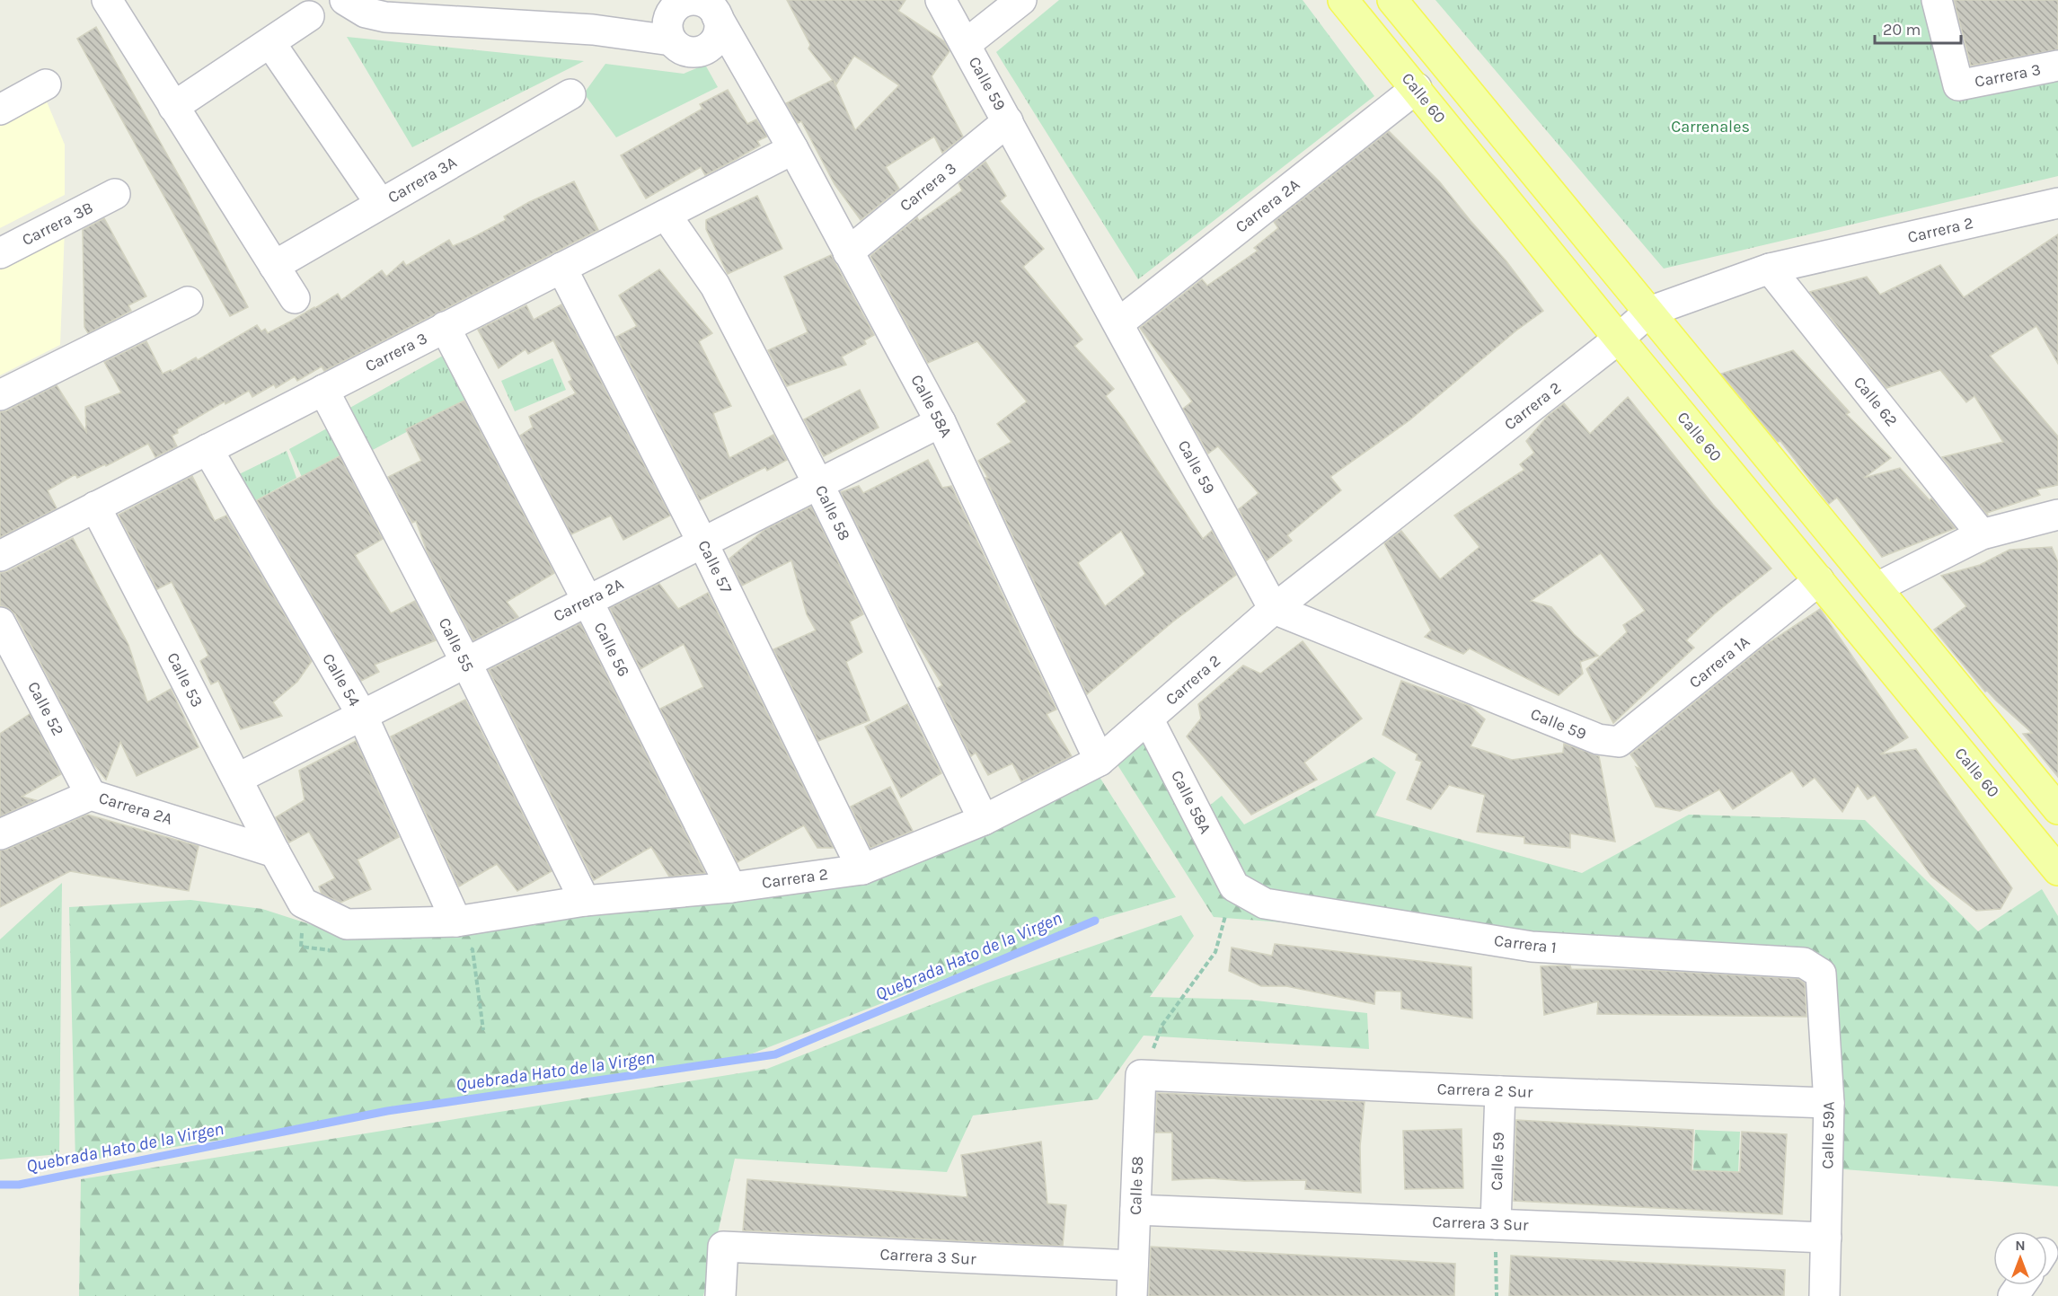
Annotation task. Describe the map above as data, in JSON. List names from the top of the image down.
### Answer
{
  "streets": {
    "main road": ["Calle 60"],
    "street": [
      "Carrera 3",
      "Calle 59",
      "Carrera 3A",
      "Carrera 2A",
      "Carrera 3B",
      "Carrera 2",
      "Calle 62",
      "Calle 58A",
      "Calle 58",
      "Calle 57",
      "Calle 55",
      "Calle 56",
      "Carrera 1A",
      "Calle 53",
      "Calle 54",
      "Calle 52",
      "Carrera 1",
      "Carrera 2 Sur",
      "Calle 59A",
      "Carrera 3 Sur"
    ]
  },
  "crossings": [
    ["Carrera 3", "Calle 59"],
    ["Carrera 3", "Calle 58A"],
    ["Carrera 3", "Calle 58"],
    ["Carrera 3", "Calle 57"],
    ["Carrera 3", "Calle 55"],
    ["Carrera 3", "Calle 56"],
    ["Carrera 3", "Calle 53"],
    ["Carrera 3", "Calle 54"],
    ["Calle 59", "Carrera 2A"],
    ["Calle 59", "Carrera 2"],
    ["Calle 59", "Carrera 1A"],
    ["Calle 59", "Carrera 2 Sur"],
    ["Calle 59", "Carrera 3 Sur"],
    ["Calle 60", "Carrera 2A"],
    ["Calle 60", "Carrera 2"],
    ["Calle 60", "Carrera 1A"],
    ["Carrera 2A", "Calle 58A"],
    ["Carrera 2A", "Calle 58"],
    ["Carrera 2A", "Calle 57"],
    ["Carrera 2A", "Calle 55"],
    ["Carrera 2A", "Calle 56"],
    ["Carrera 2A", "Calle 53"],
    ["Carrera 2A", "Calle 54"],
    ["Carrera 2A", "Calle 52"],
    ["Carrera 2", "Calle 62"],
    ["Carrera 2", "Calle 58A"],
    ["Carrera 2", "Calle 58"],
    ["Carrera 2", "Calle 57"],
    ["Carrera 2", "Calle 55"],
    ["Carrera 2", "Calle 56"],
    ["Carrera 2", "Calle 54"],
    ["Calle 58A", "Carrera 1"],
    ["Calle 58", "Carrera 2 Sur"],
    ["Calle 58", "Carrera 3 Sur"],
    ["Carrera 1", "Calle 59A"],
    ["Carrera 2 Sur", "Calle 59A"],
    ["Calle 59A", "Carrera 3 Sur"]
  ],
  "water": ["Quebrada Hato de la Virgen"],
  "parks": ["Carrenales"],
  "scale_bar": "20 m",
  "north": "top"
}
